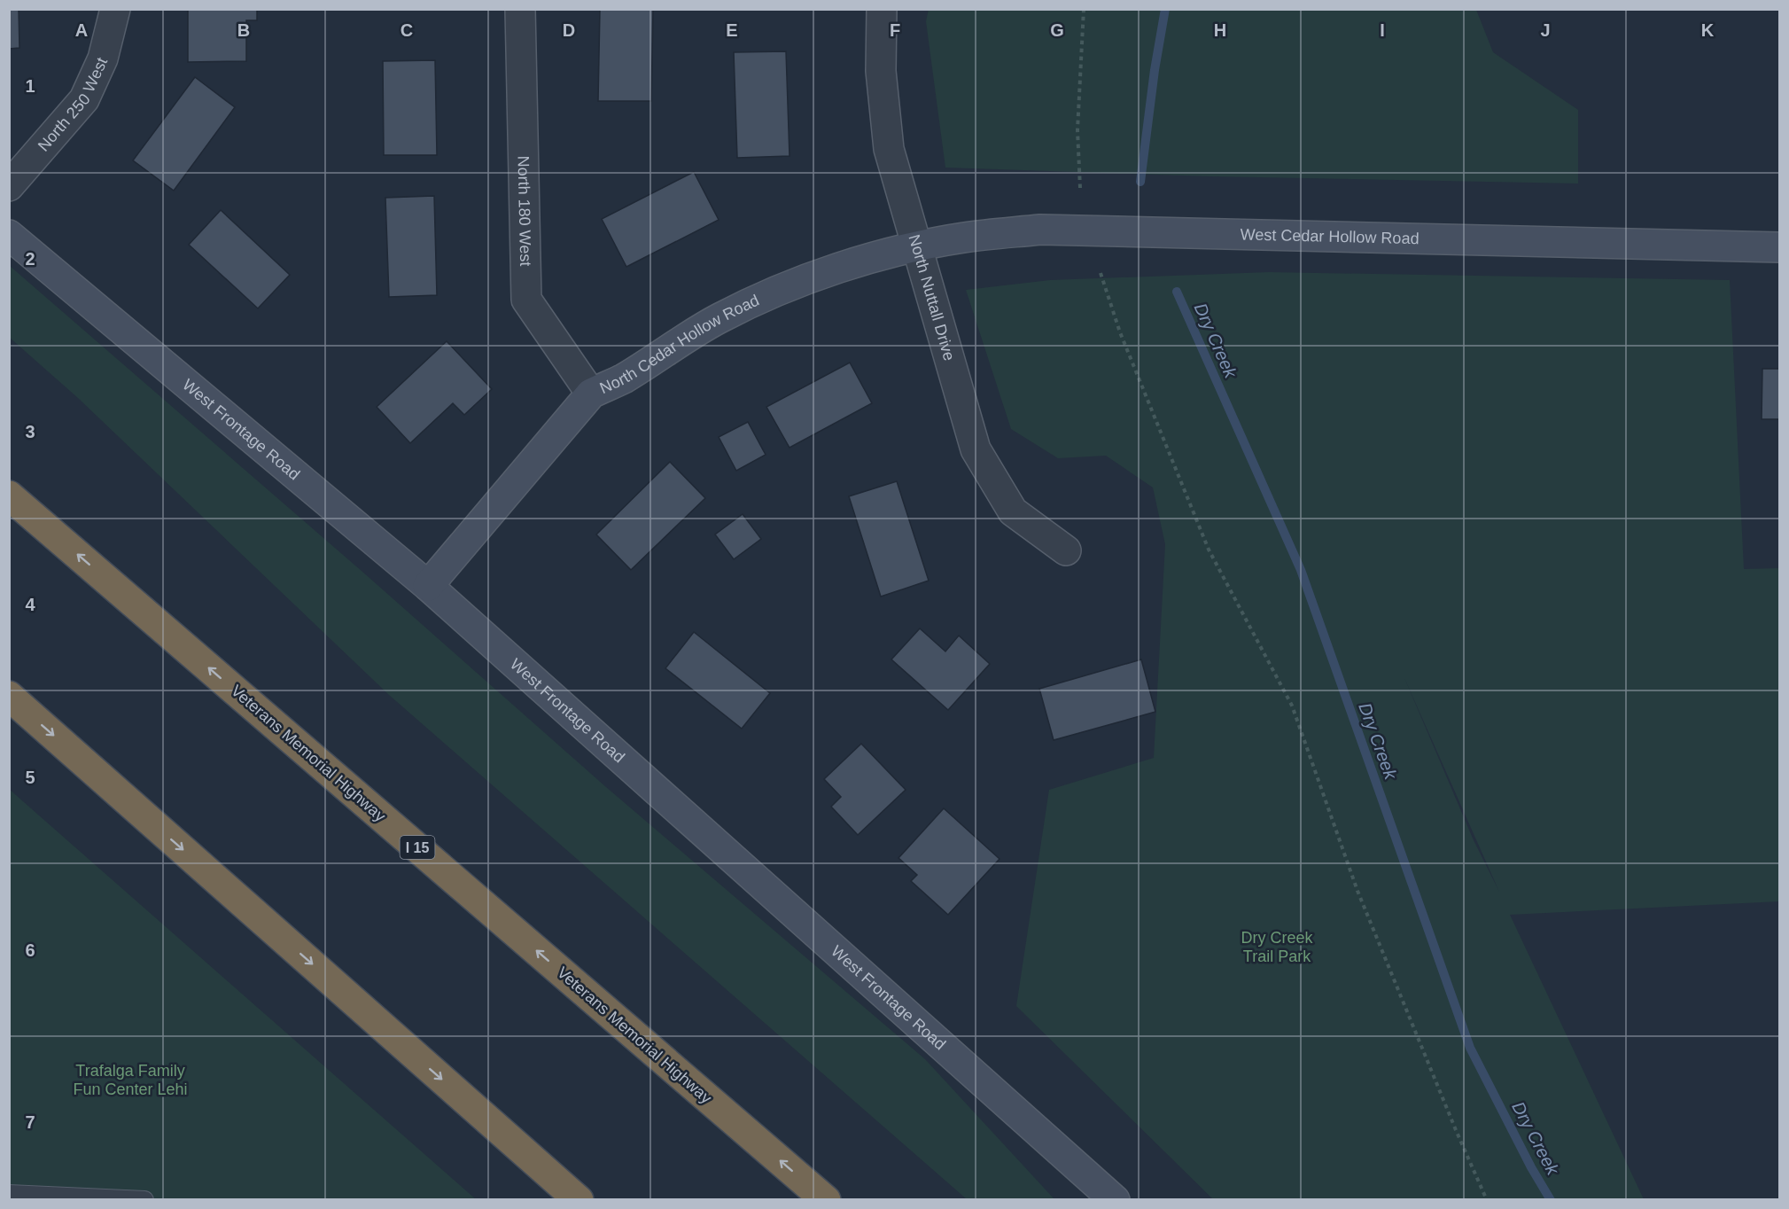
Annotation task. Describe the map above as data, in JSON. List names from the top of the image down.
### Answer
{
  "streets": {
    "highway": ["Veterans Memorial Highway", "I 15"],
    "street": [
      "North 250 West",
      "North 180 West",
      "West Cedar Hollow Road",
      "North Nuttall Drive",
      "North Cedar Hollow Road",
      "West Frontage Road"
    ]
  },
  "crossings": [
    ["North 180 West", "North Cedar Hollow Road"],
    ["West Cedar Hollow Road", "North Nuttall Drive"],
    ["West Cedar Hollow Road", "North Cedar Hollow Road"],
    ["North Nuttall Drive", "North Cedar Hollow Road"],
    ["North Cedar Hollow Road", "West Frontage Road"]
  ],
  "water": ["Dry Creek"],
  "parks": ["Dry Creek Trail Park", "Trafalga Family Fun Center Lehi"],
  "grid": {
    "columns": [
      "A",
      "B",
      "C",
      "D",
      "E",
      "F",
      "G",
      "H",
      "I",
      "J",
      "K"
    ],
    "rows": [
      "1",
      "2",
      "3",
      "4",
      "5",
      "6",
      "7"
    ]
  }
}
